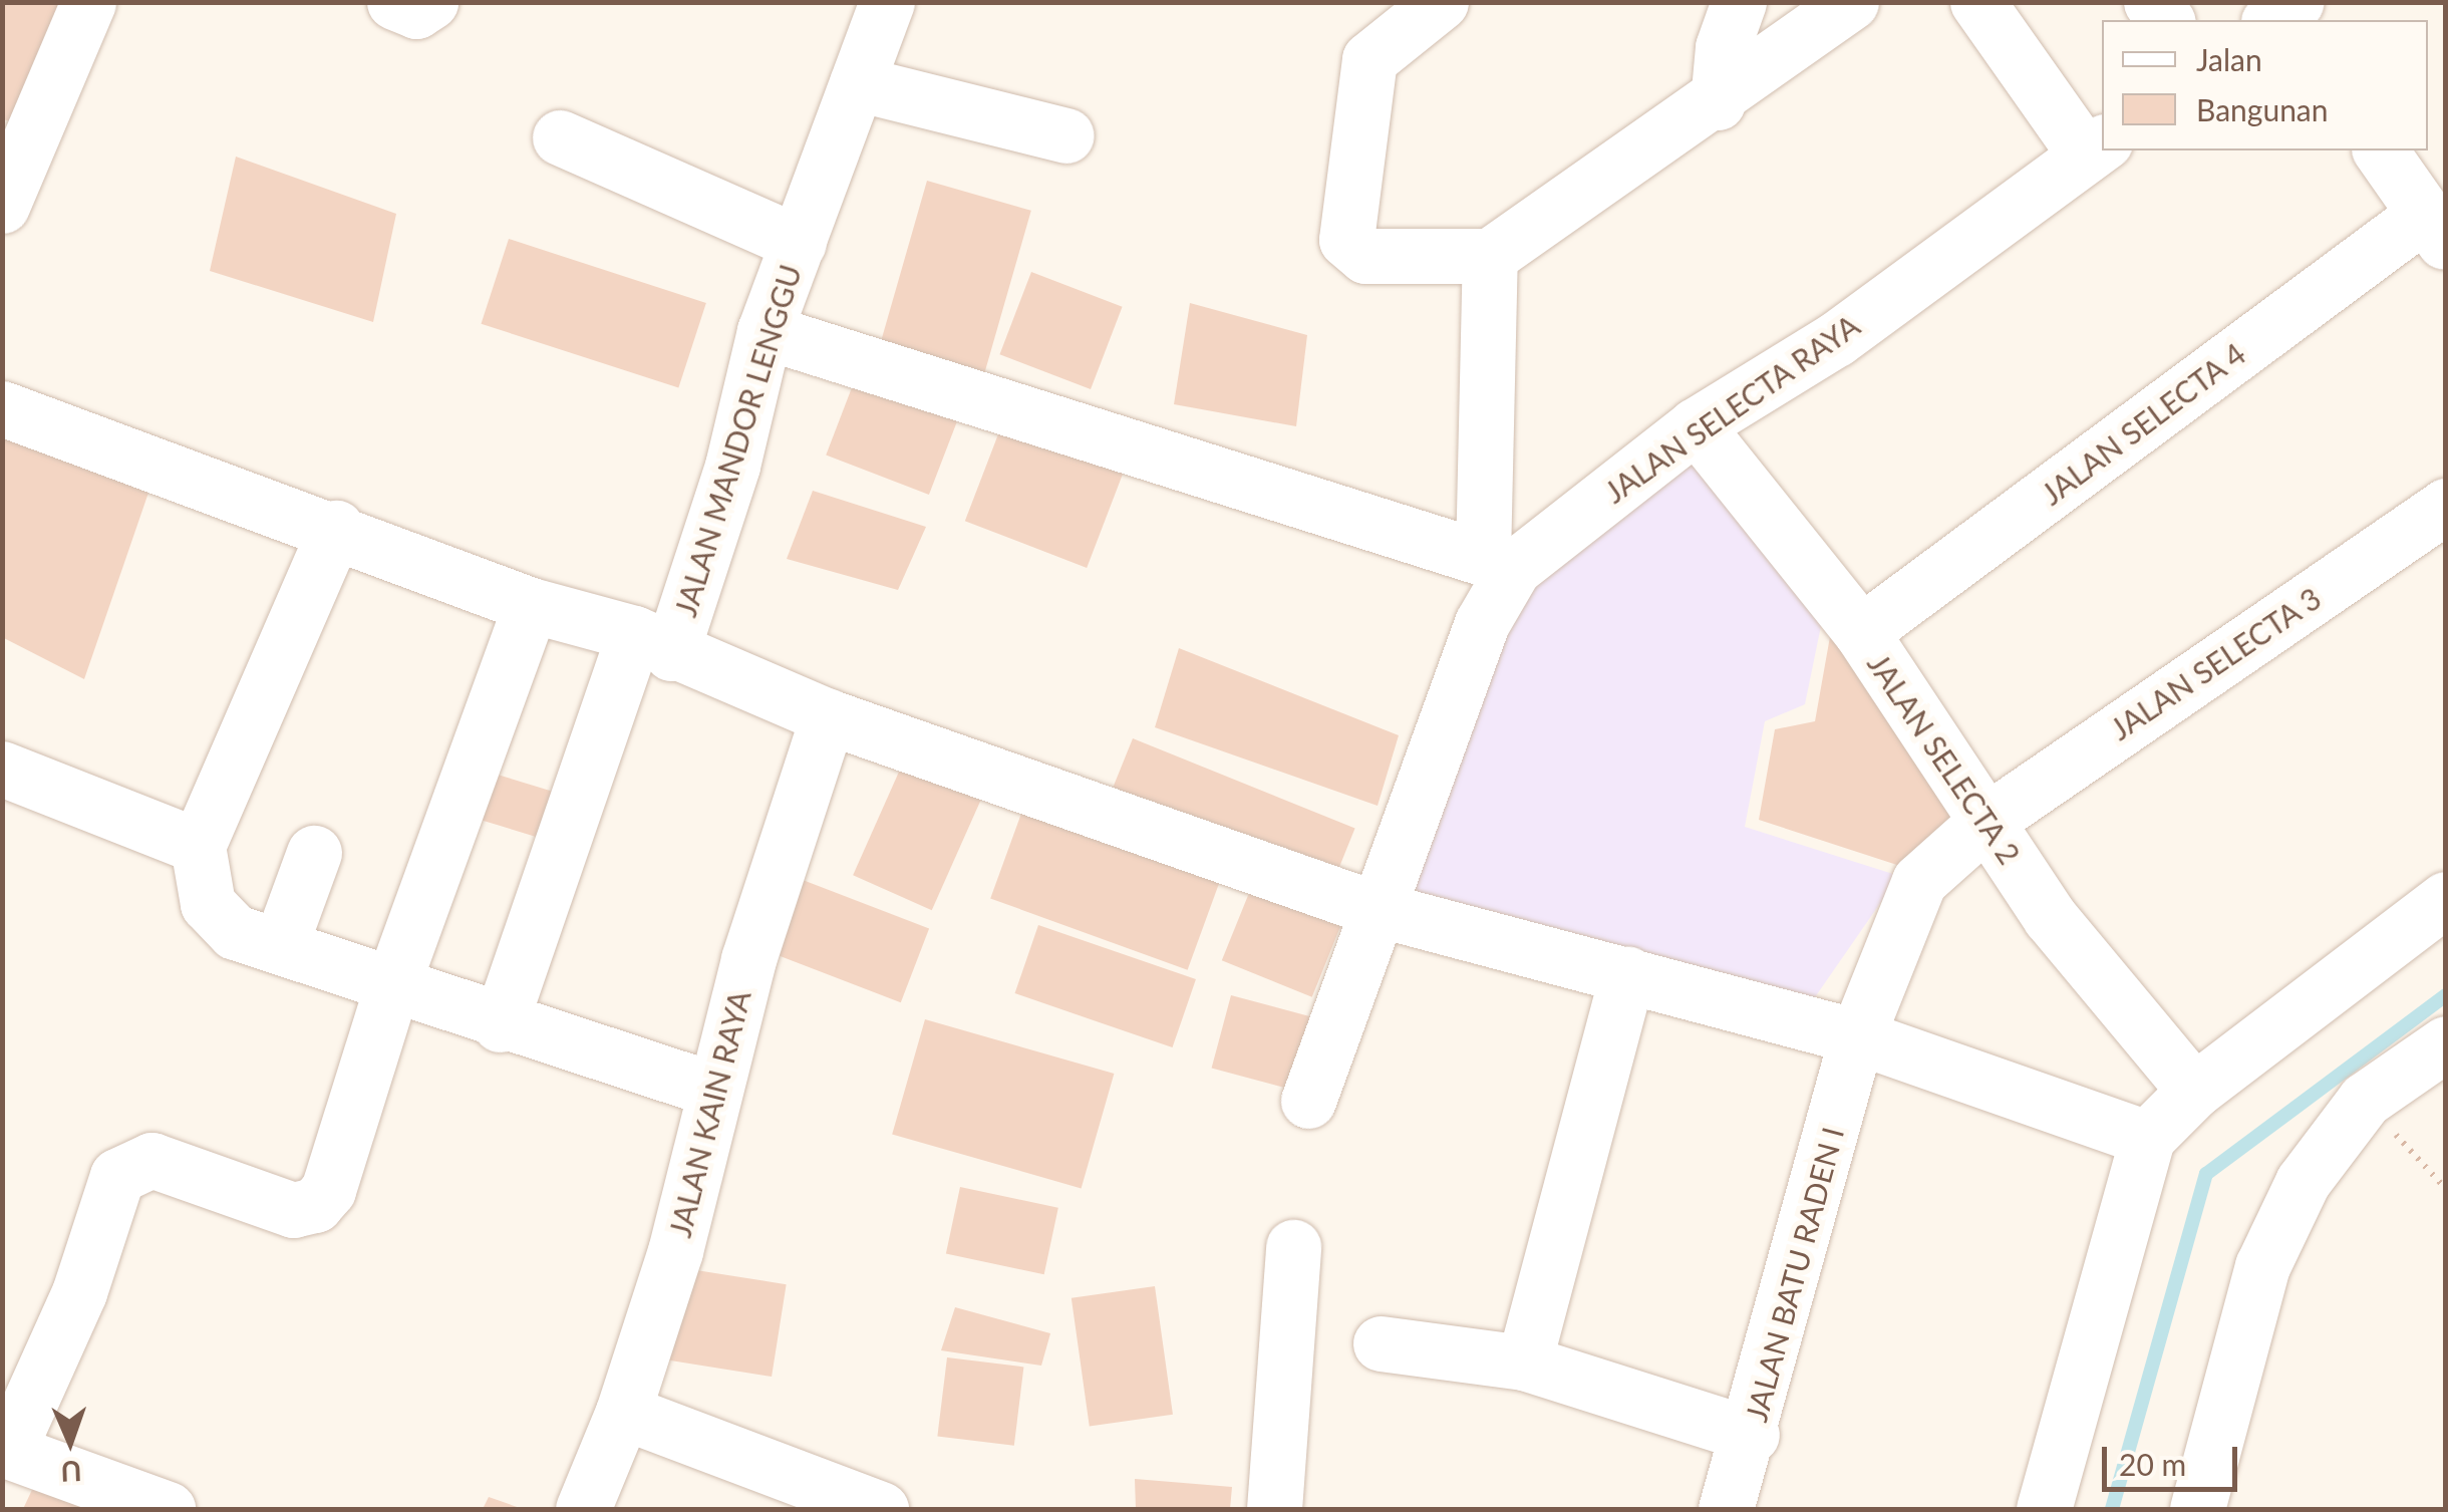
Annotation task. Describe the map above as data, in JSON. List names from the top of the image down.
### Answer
{
  "streets": {
    "street": [
      "JALAN SELECTA RAYA",
      "JALAN SELECTA 4",
      "JALAN MANDOR LENGGU",
      "JALAN SELECTA 3",
      "JALAN SELECTA 2",
      "JALAN KAIN RAYA",
      "JALAN BATU RADEN I"
    ]
  },
  "crossings": [
    ["JALAN SELECTA RAYA", "JALAN SELECTA 2"],
    ["JALAN SELECTA 4", "JALAN SELECTA 2"],
    ["JALAN SELECTA 3", "JALAN SELECTA 2"],
    ["JALAN SELECTA 3", "JALAN BATU RADEN I"]
  ],
  "legend": ["Jalan", "Bangunan"],
  "scale_bar": "20 m",
  "north": "bottom"
}
